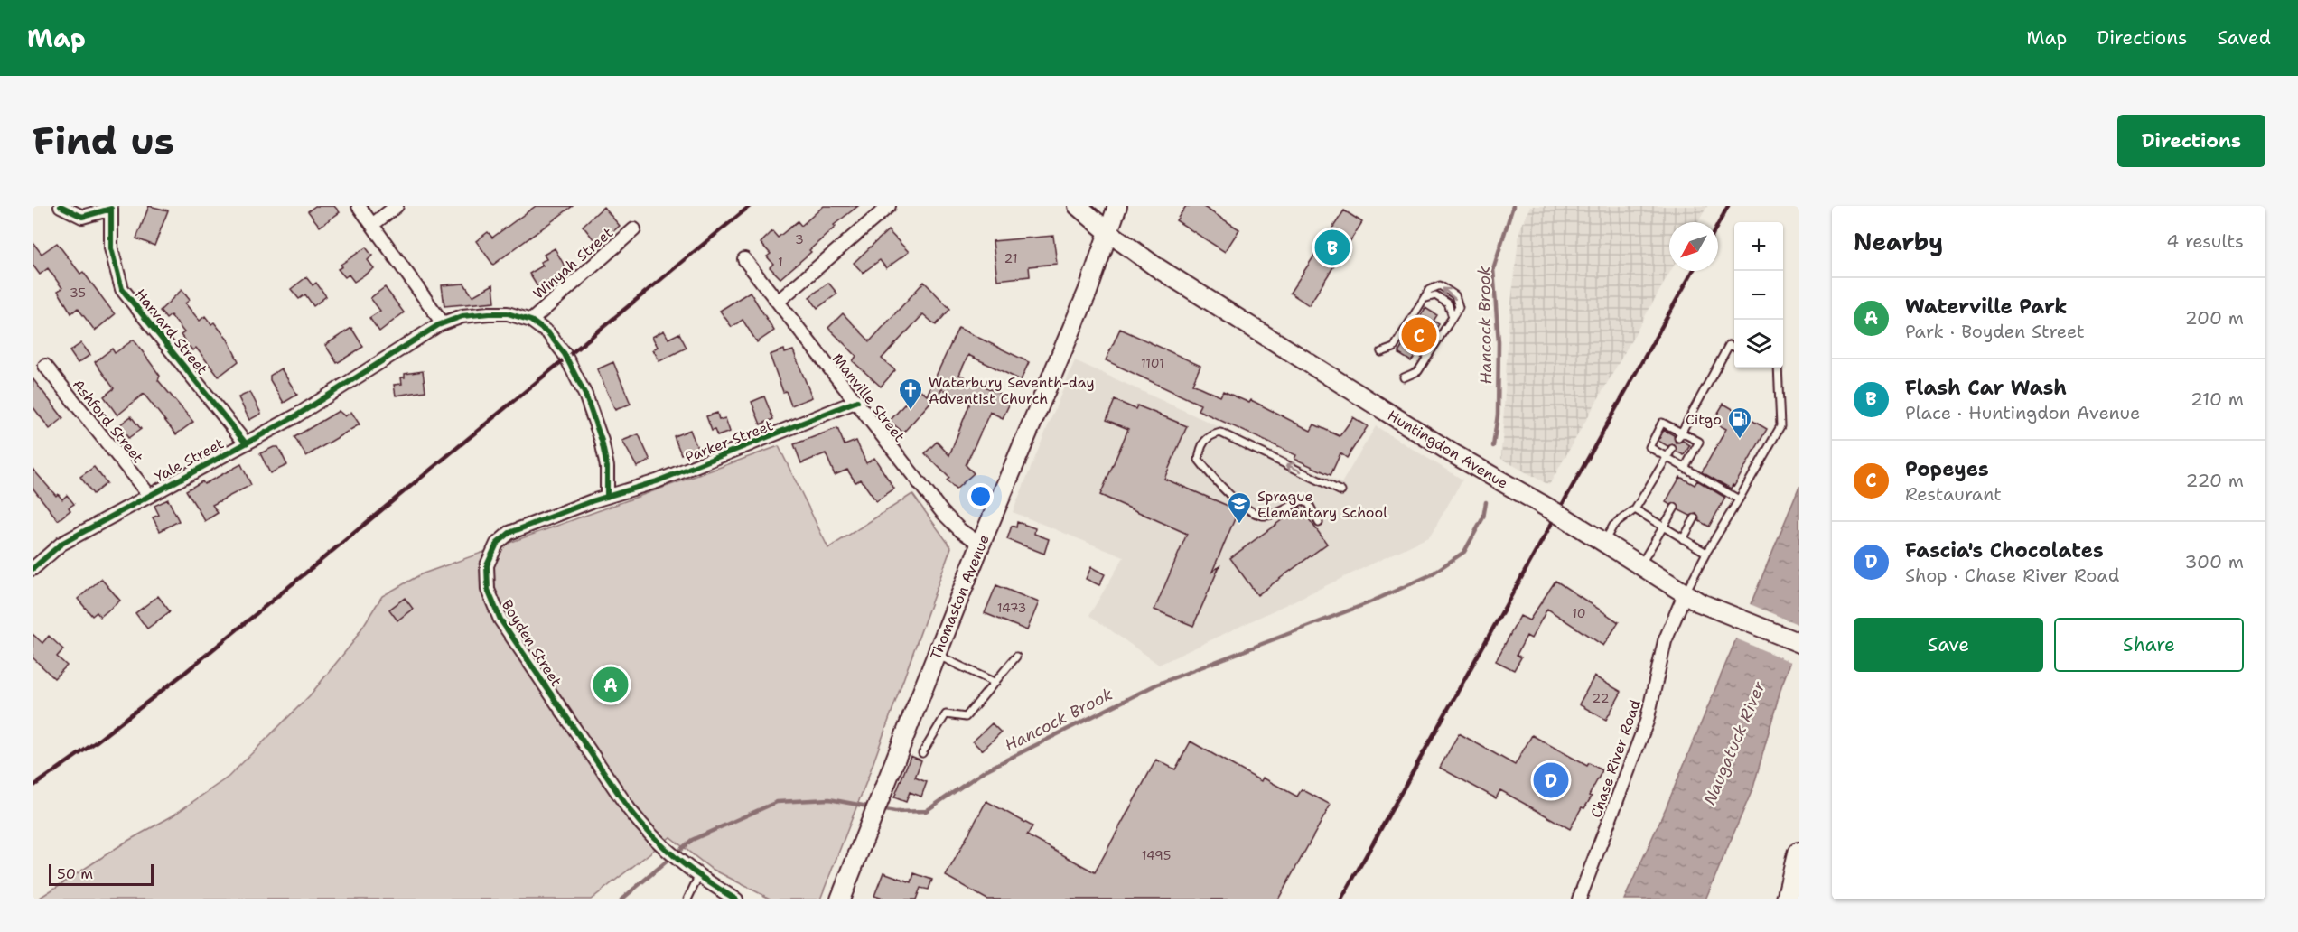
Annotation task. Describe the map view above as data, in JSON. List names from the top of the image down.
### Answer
{
  "streets": {
    "main road": ["Huntingdon Avenue", "Thomaston Avenue"],
    "street": [
      "Winyah Street",
      "Harvard Street",
      "Manville Street",
      "Ashford Street",
      "Parker Street",
      "Yale Street",
      "Boyden Street",
      "Chase River Road"
    ]
  },
  "crossings": [
    ["Harvard Street", "Yale Street"],
    ["Manville Street", "Parker Street"],
    ["Manville Street", "Thomaston Avenue"],
    ["Ashford Street", "Yale Street"],
    ["Parker Street", "Boyden Street"],
    ["Huntingdon Avenue", "Thomaston Avenue"],
    ["Huntingdon Avenue", "Chase River Road"]
  ],
  "water": ["Hancock Brook", "Naugatuck River"],
  "places": {
    "church": ["Waterbury Seventh-day Adventist Church"],
    "fuel station": ["Citgo"],
    "school or university": ["Sprague Elementary School"]
  },
  "house_numbers": [
    "3",
    "21",
    "1",
    "35",
    "1101",
    "1473",
    "10",
    "22",
    "1495"
  ],
  "scale_bar": "50 m",
  "north": "bottom left",
  "page": {
    "header": "Map",
    "nav": ["Map", "Directions", "Saved"],
    "buttons": [
      "Directions",
      ["Save", "Share"]
    ],
    "title": "Find us",
    "heading": ["Nearby", "4 results"],
    "map_buttons": ["+", "−"],
    "pins": [
      "B",
      "C",
      "A",
      "D"
    ],
    "list": [
      {
        "mark": "A",
        "name": "Waterville Park",
        "note": "Park · Boyden Street",
        "value": "200 m"
      },
      {
        "mark": "B",
        "name": "Flash Car Wash",
        "note": "Place · Huntingdon Avenue",
        "value": "210 m"
      },
      {
        "mark": "C",
        "name": "Popeyes",
        "note": "Restaurant",
        "value": "220 m"
      },
      {
        "mark": "D",
        "name": "Fascia's Chocolates",
        "note": "Shop · Chase River Road",
        "value": "300 m"
      }
    ],
    "scale": "50 m"
  }
}
